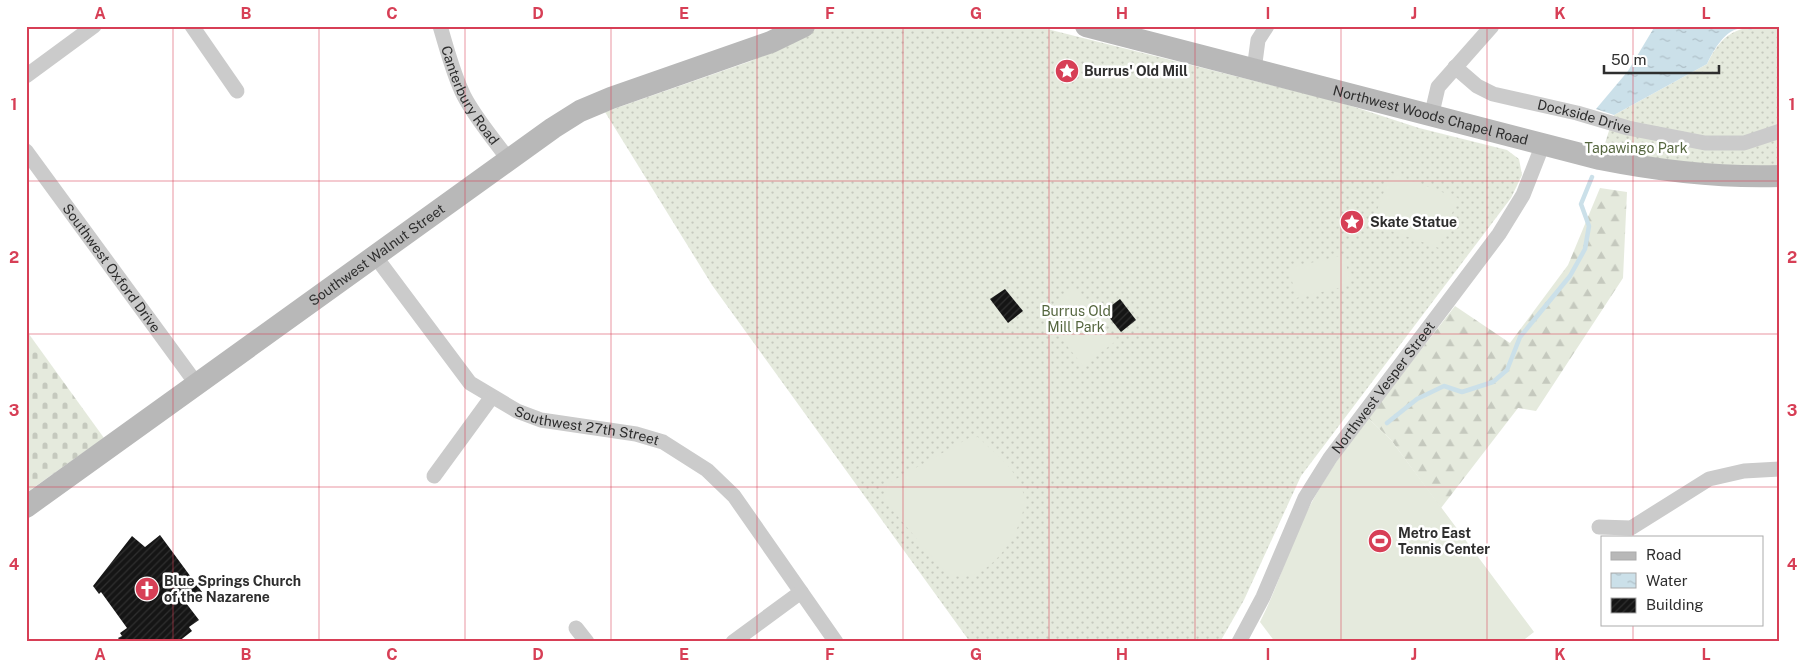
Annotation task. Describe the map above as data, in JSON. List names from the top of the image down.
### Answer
{
  "streets": {
    "street": [
      "Canterbury Road",
      "Northwest Woods Chapel Road",
      "Dockside Drive",
      "Southwest Walnut Street",
      "Southwest Oxford Drive",
      "Northwest Vesper Street",
      "Southwest 27th Street"
    ]
  },
  "crossings": [
    ["Canterbury Road", "Southwest Walnut Street"],
    ["Northwest Woods Chapel Road", "Northwest Vesper Street"],
    ["Southwest Walnut Street", "Southwest Oxford Drive"],
    ["Southwest Walnut Street", "Southwest 27th Street"]
  ],
  "parks": ["Tapawingo Park", "Burrus Old Mill Park"],
  "places": {
    "place": ["Burrus' Old Mill", "Skate Statue"],
    "sports": ["Metro East Tennis Center"],
    "church": ["Blue Springs Church of the Nazarene"]
  },
  "legend": ["Road", "Water", "Building"],
  "scale_bar": "50 m",
  "grid": {
    "columns": [
      "A",
      "B",
      "C",
      "D",
      "E",
      "F",
      "G",
      "H",
      "I",
      "J",
      "K",
      "L"
    ],
    "rows": [
      "1",
      "2",
      "3",
      "4"
    ]
  }
}
